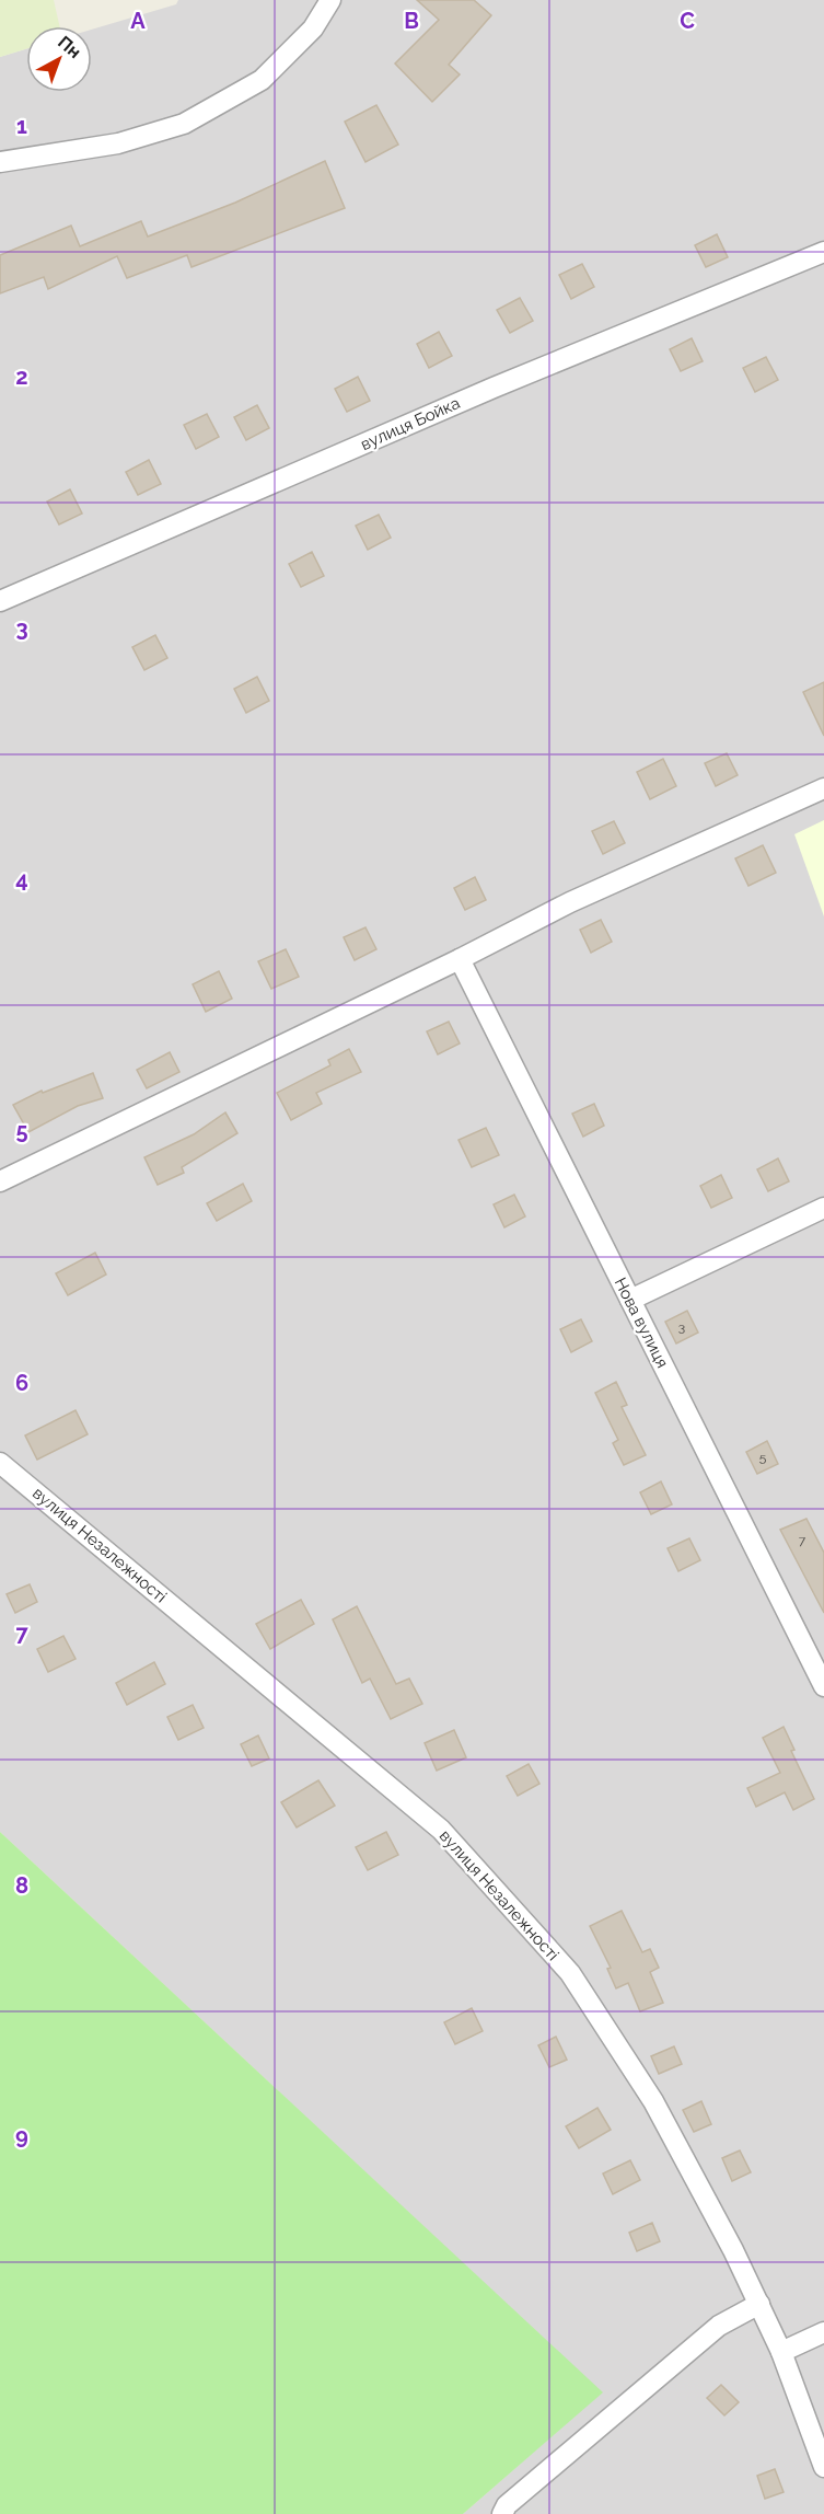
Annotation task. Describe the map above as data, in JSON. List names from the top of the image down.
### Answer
{
  "streets": {
    "street": ["вулиця Бойка", "Нова вулиця", "вулиця Незалежності"]
  },
  "house_numbers": ["3", "5", "7"],
  "north": "top right",
  "grid": {
    "columns": ["A", "B", "C"],
    "rows": [
      "1",
      "2",
      "3",
      "4",
      "5",
      "6",
      "7",
      "8",
      "9"
    ]
  }
}
